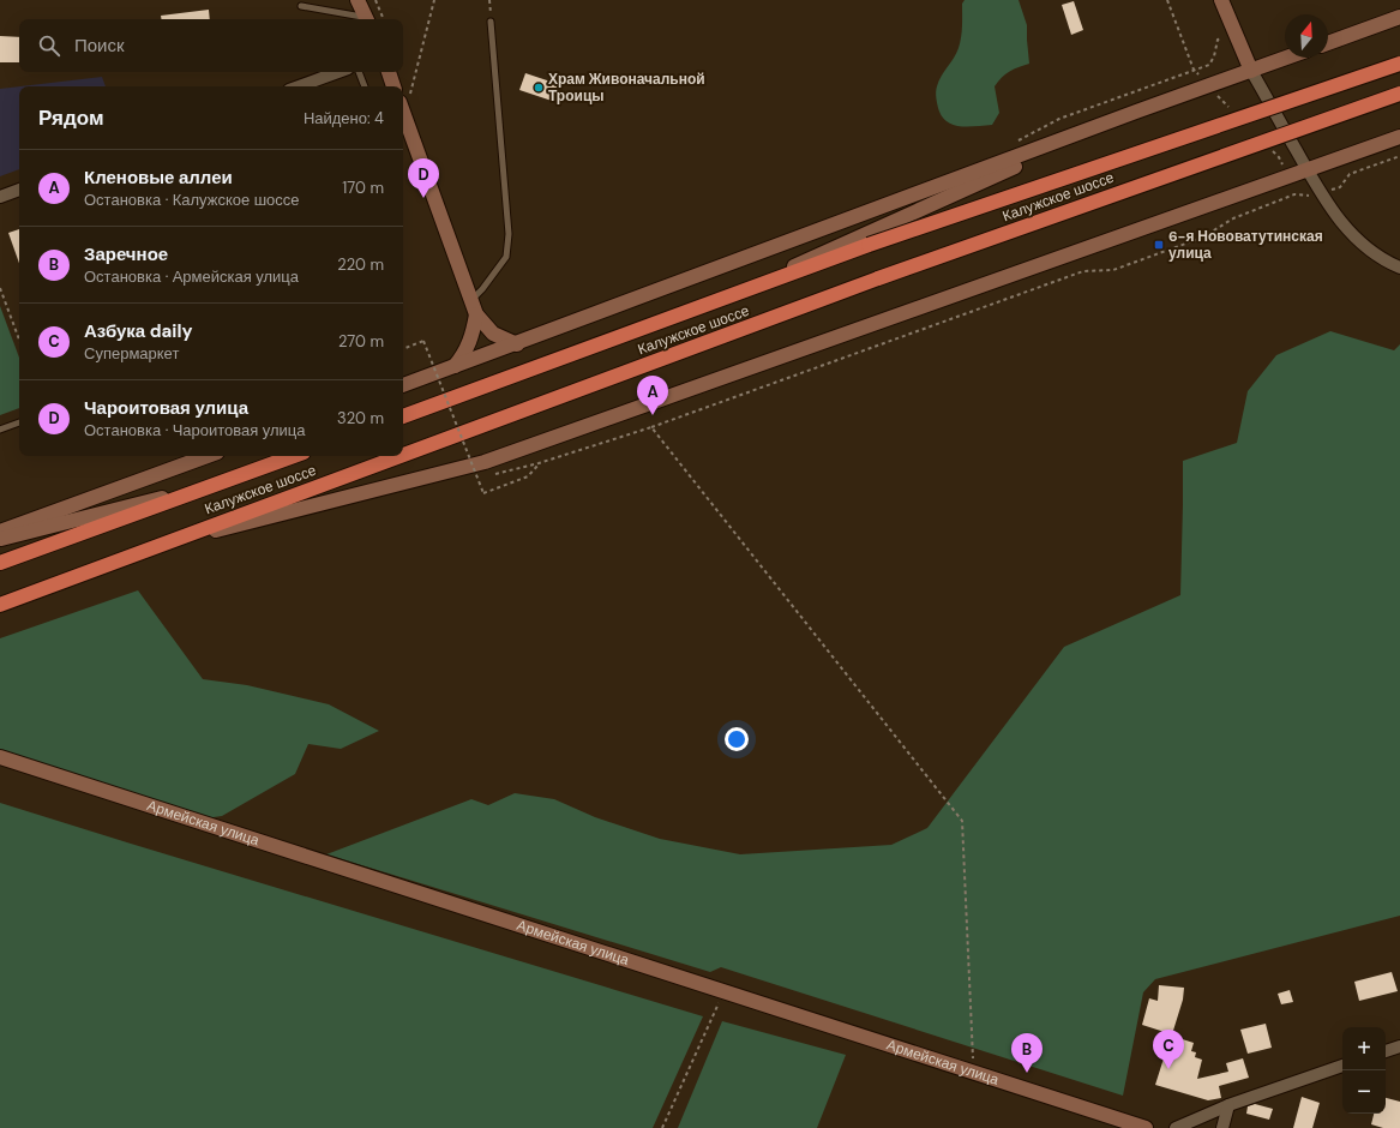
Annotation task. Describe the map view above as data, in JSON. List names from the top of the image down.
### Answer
{
  "streets": {
    "highway": ["Калужское шоссе"],
    "street": ["Армейская улица"]
  },
  "places": {
    "other": ["Храм Живоначальной Троицы"],
    "transit": ["6-я Нововатутинская улица"]
  },
  "north": "top",
  "page": {
    "search": "Поиск",
    "heading": ["Рядом", "Найдено: 4"],
    "list": [
      {
        "mark": "A",
        "name": "Кленовые аллеи",
        "note": "Остановка · Калужское шоссе",
        "value": "170 m"
      },
      {
        "mark": "B",
        "name": "Заречное",
        "note": "Остановка · Армейская улица",
        "value": "220 m"
      },
      {
        "mark": "C",
        "name": "Азбука daily",
        "note": "Супермаркет",
        "value": "270 m"
      },
      {
        "mark": "D",
        "name": "Чароитовая улица",
        "note": "Остановка · Чароитовая улица",
        "value": "320 m"
      }
    ],
    "pins": [
      "D",
      "A",
      "C",
      "B"
    ],
    "map_buttons": ["+", "−"]
  }
}
